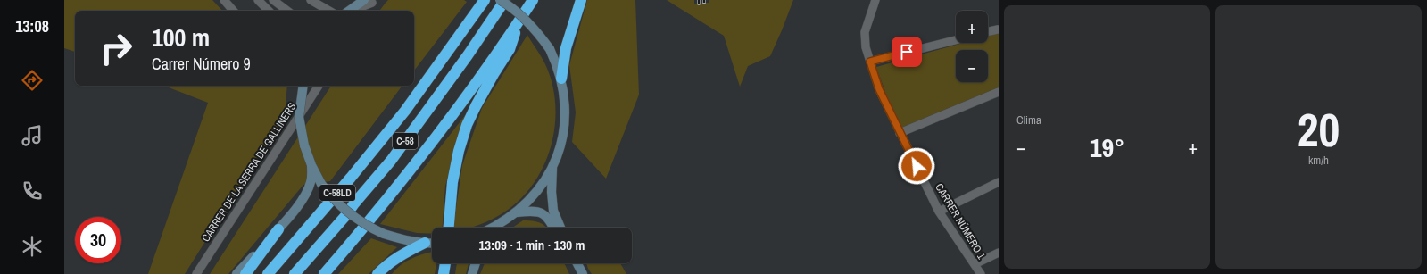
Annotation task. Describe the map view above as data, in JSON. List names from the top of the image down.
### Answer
{
  "streets": {
    "highway": ["C-58", "C-58LD"],
    "street": ["CARRER DE LA SERRA DE GALLINERS", "CARRER NÚMERO 1"]
  },
  "page": {
    "tabs": "13:08",
    "tile": [
      "Clima",
      ["20", "km/h"]
    ],
    "map_buttons": ["+", "−"],
    "turn": ["100 m", "Carrer Número 9"],
    "heat": ["−", "19°", "+"],
    "limit": "30",
    "trip": "13:09 · 1 min · 130 m"
  }
}
